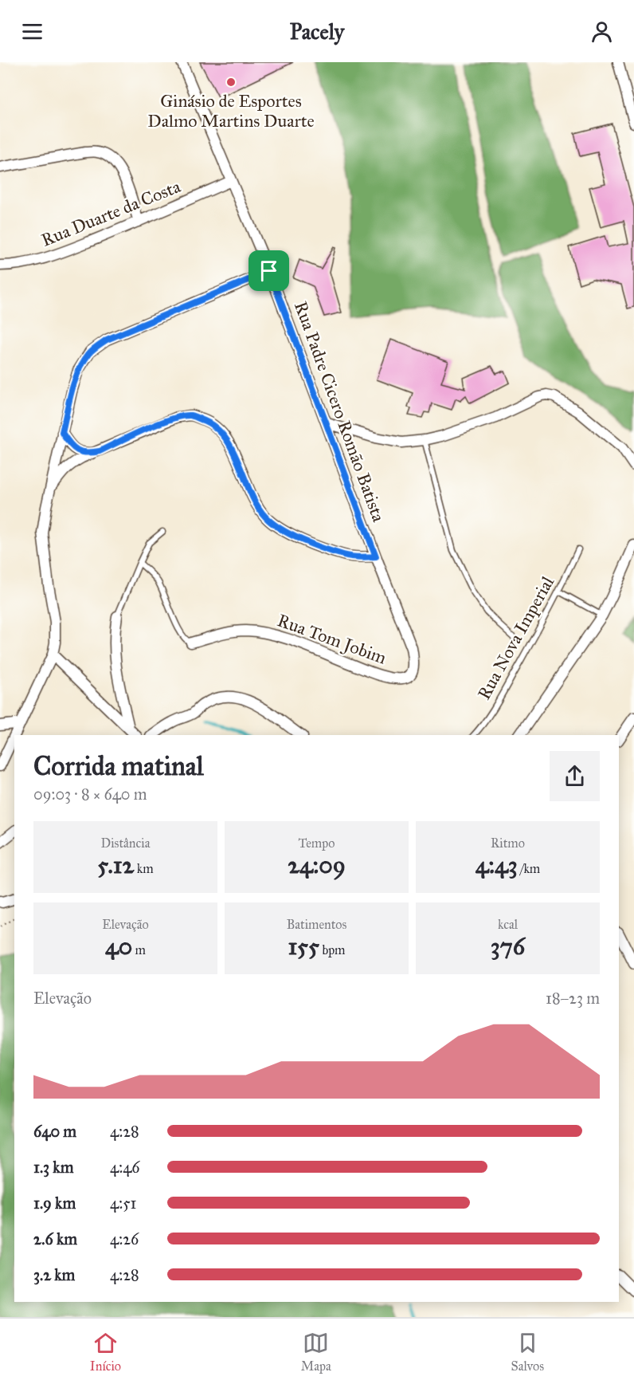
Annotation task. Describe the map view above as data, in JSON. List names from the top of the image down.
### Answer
{
  "streets": {
    "street": ["Rua Duarte da Costa", "Rua Padre Cicero Romão Batista", "Rua Tom Jobim"],
    "lane": ["Rua Nova Imperial"]
  },
  "crossings": [
    ["Rua Duarte da Costa", "Rua Padre Cicero Romão Batista"],
    ["Rua Padre Cicero Romão Batista", "Rua Tom Jobim"]
  ],
  "places": ["Ginásio de Esportes Dalmo Martins Duarte"],
  "page": {
    "header": "Pacely",
    "heading": ["Corrida matinal", "09:03 · 8 × 640 m"],
    "stats": [
      ["Distância", "5.12 km"],
      ["Tempo", "24:09"],
      ["Ritmo", "4:43 /km"],
      ["Elevação", "40 m"],
      ["Batimentos", "155 bpm"],
      ["kcal", "376"]
    ],
    "chart": ["Elevação", "18–23 m"],
    "list": [
      {
        "name": "640 m",
        "note": "4:28"
      },
      {
        "name": "1.3 km",
        "note": "4:46"
      },
      {
        "name": "1.9 km",
        "note": "4:51"
      },
      {
        "name": "2.6 km",
        "note": "4:26"
      },
      {
        "name": "3.2 km",
        "note": "4:28"
      }
    ],
    "tabs": ["Início", "Mapa", "Salvos"]
  }
}
